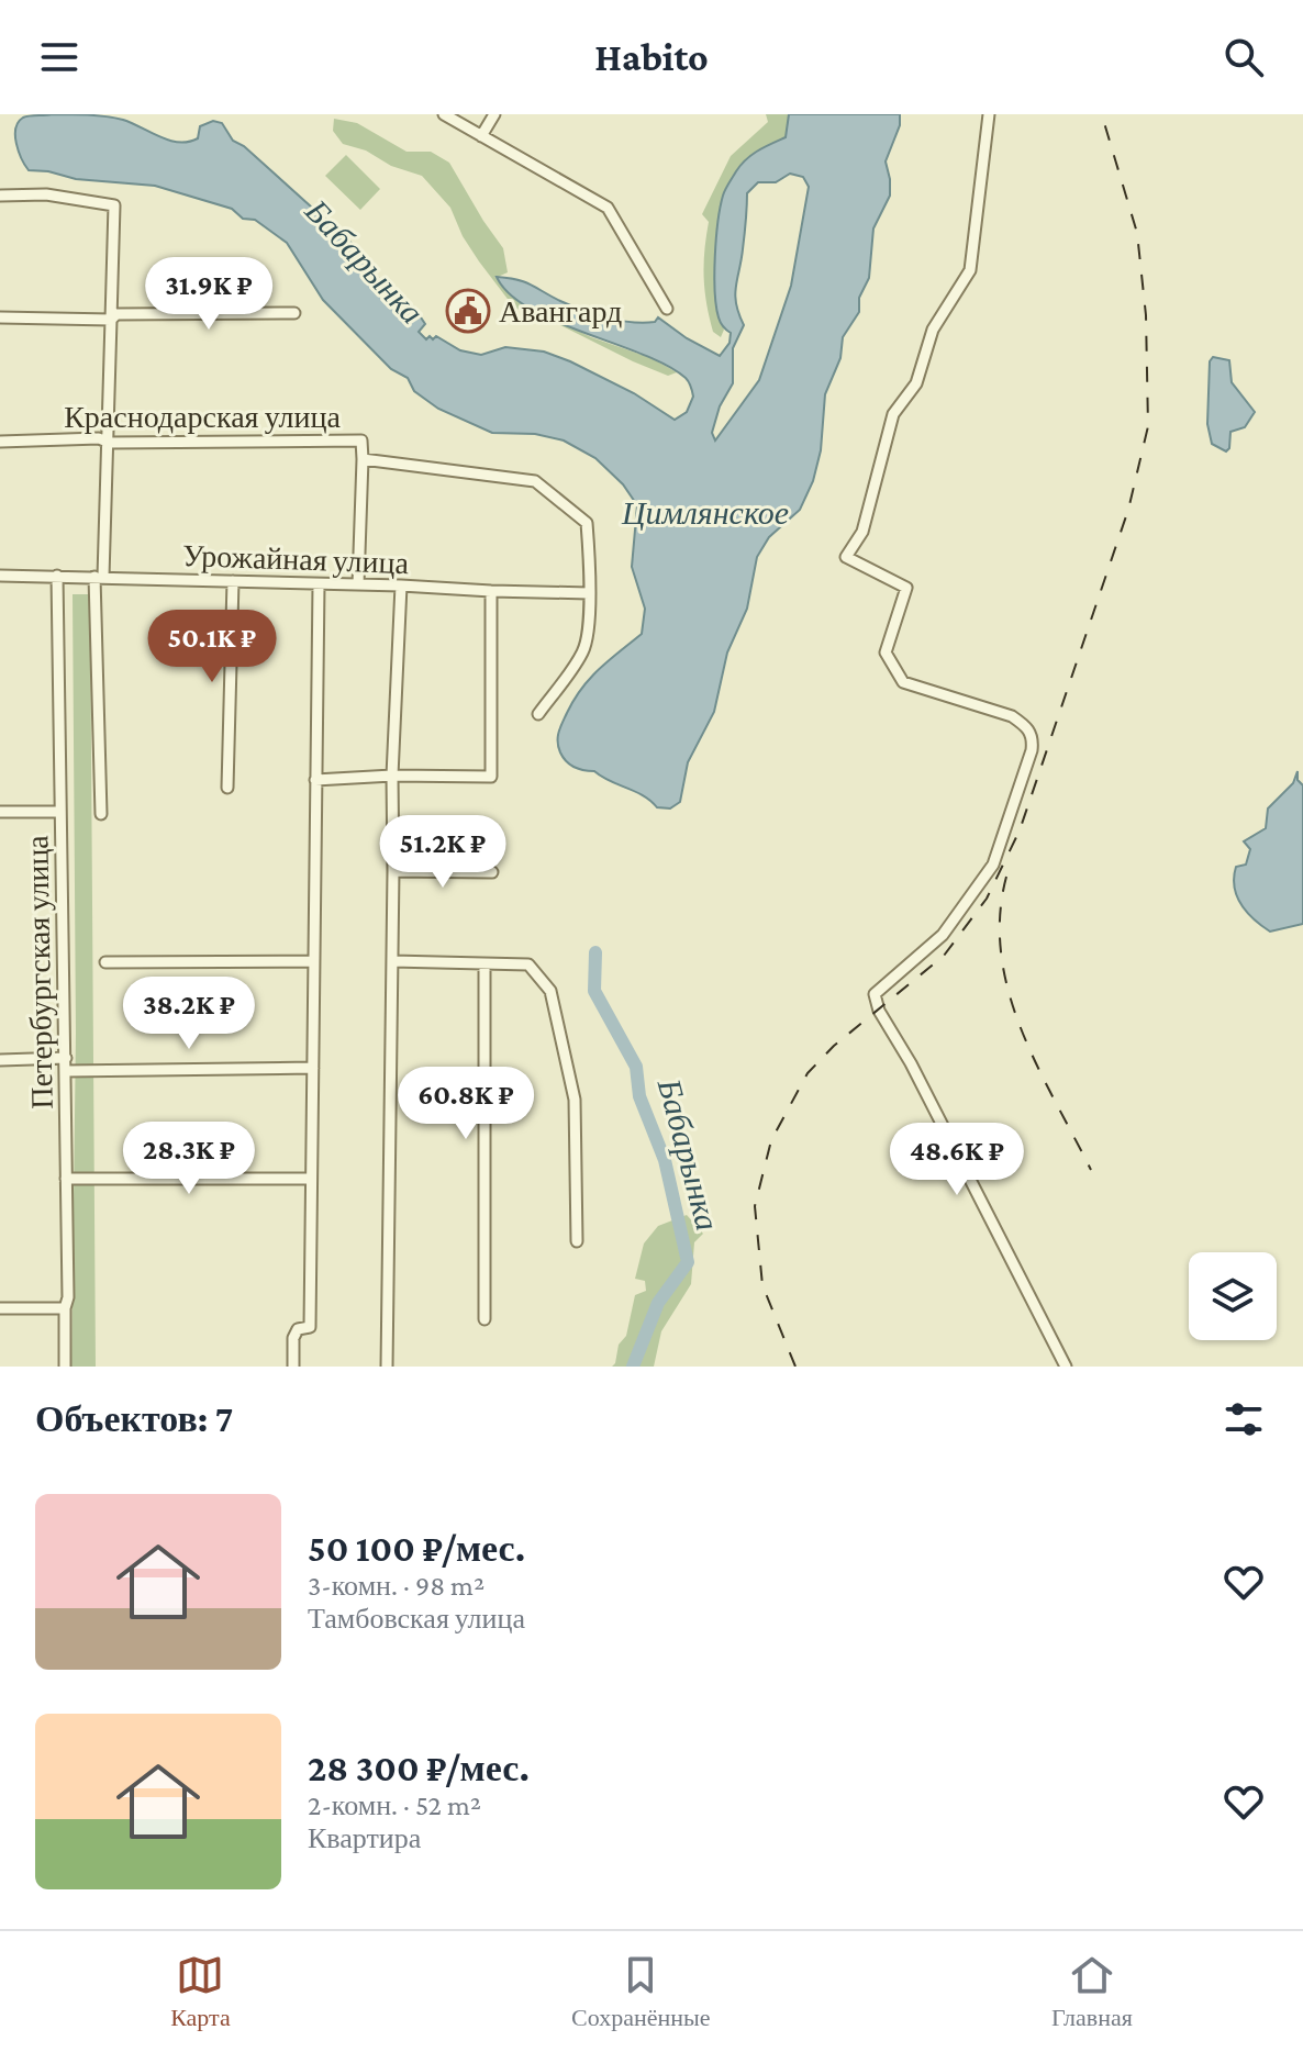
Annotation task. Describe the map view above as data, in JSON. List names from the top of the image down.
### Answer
{
  "streets": {
    "street": ["Краснодарская улица", "Урожайная улица", "Петербургская улица"]
  },
  "crossings": [
    ["Краснодарская улица", "Урожайная улица"],
    ["Урожайная улица", "Петербургская улица"]
  ],
  "water": ["Бабарынка", "Цимлянское"],
  "places": {
    "public building": ["Авангард"]
  },
  "page": {
    "header": "Habito",
    "price": [
      "31.9K ₽",
      "50.1K ₽",
      "51.2K ₽",
      "38.2K ₽",
      "60.8K ₽",
      "28.3K ₽",
      "48.6K ₽"
    ],
    "heading": "Объектов: 7",
    "list": [
      {
        "name": "50 100 ₽/мес.",
        "note": "3-комн. · 98 m² · Тамбовская улица"
      },
      {
        "name": "28 300 ₽/мес.",
        "note": "2-комн. · 52 m² · Квартира"
      }
    ],
    "tabs": ["Карта", "Сохранённые", "Главная"]
  }
}
